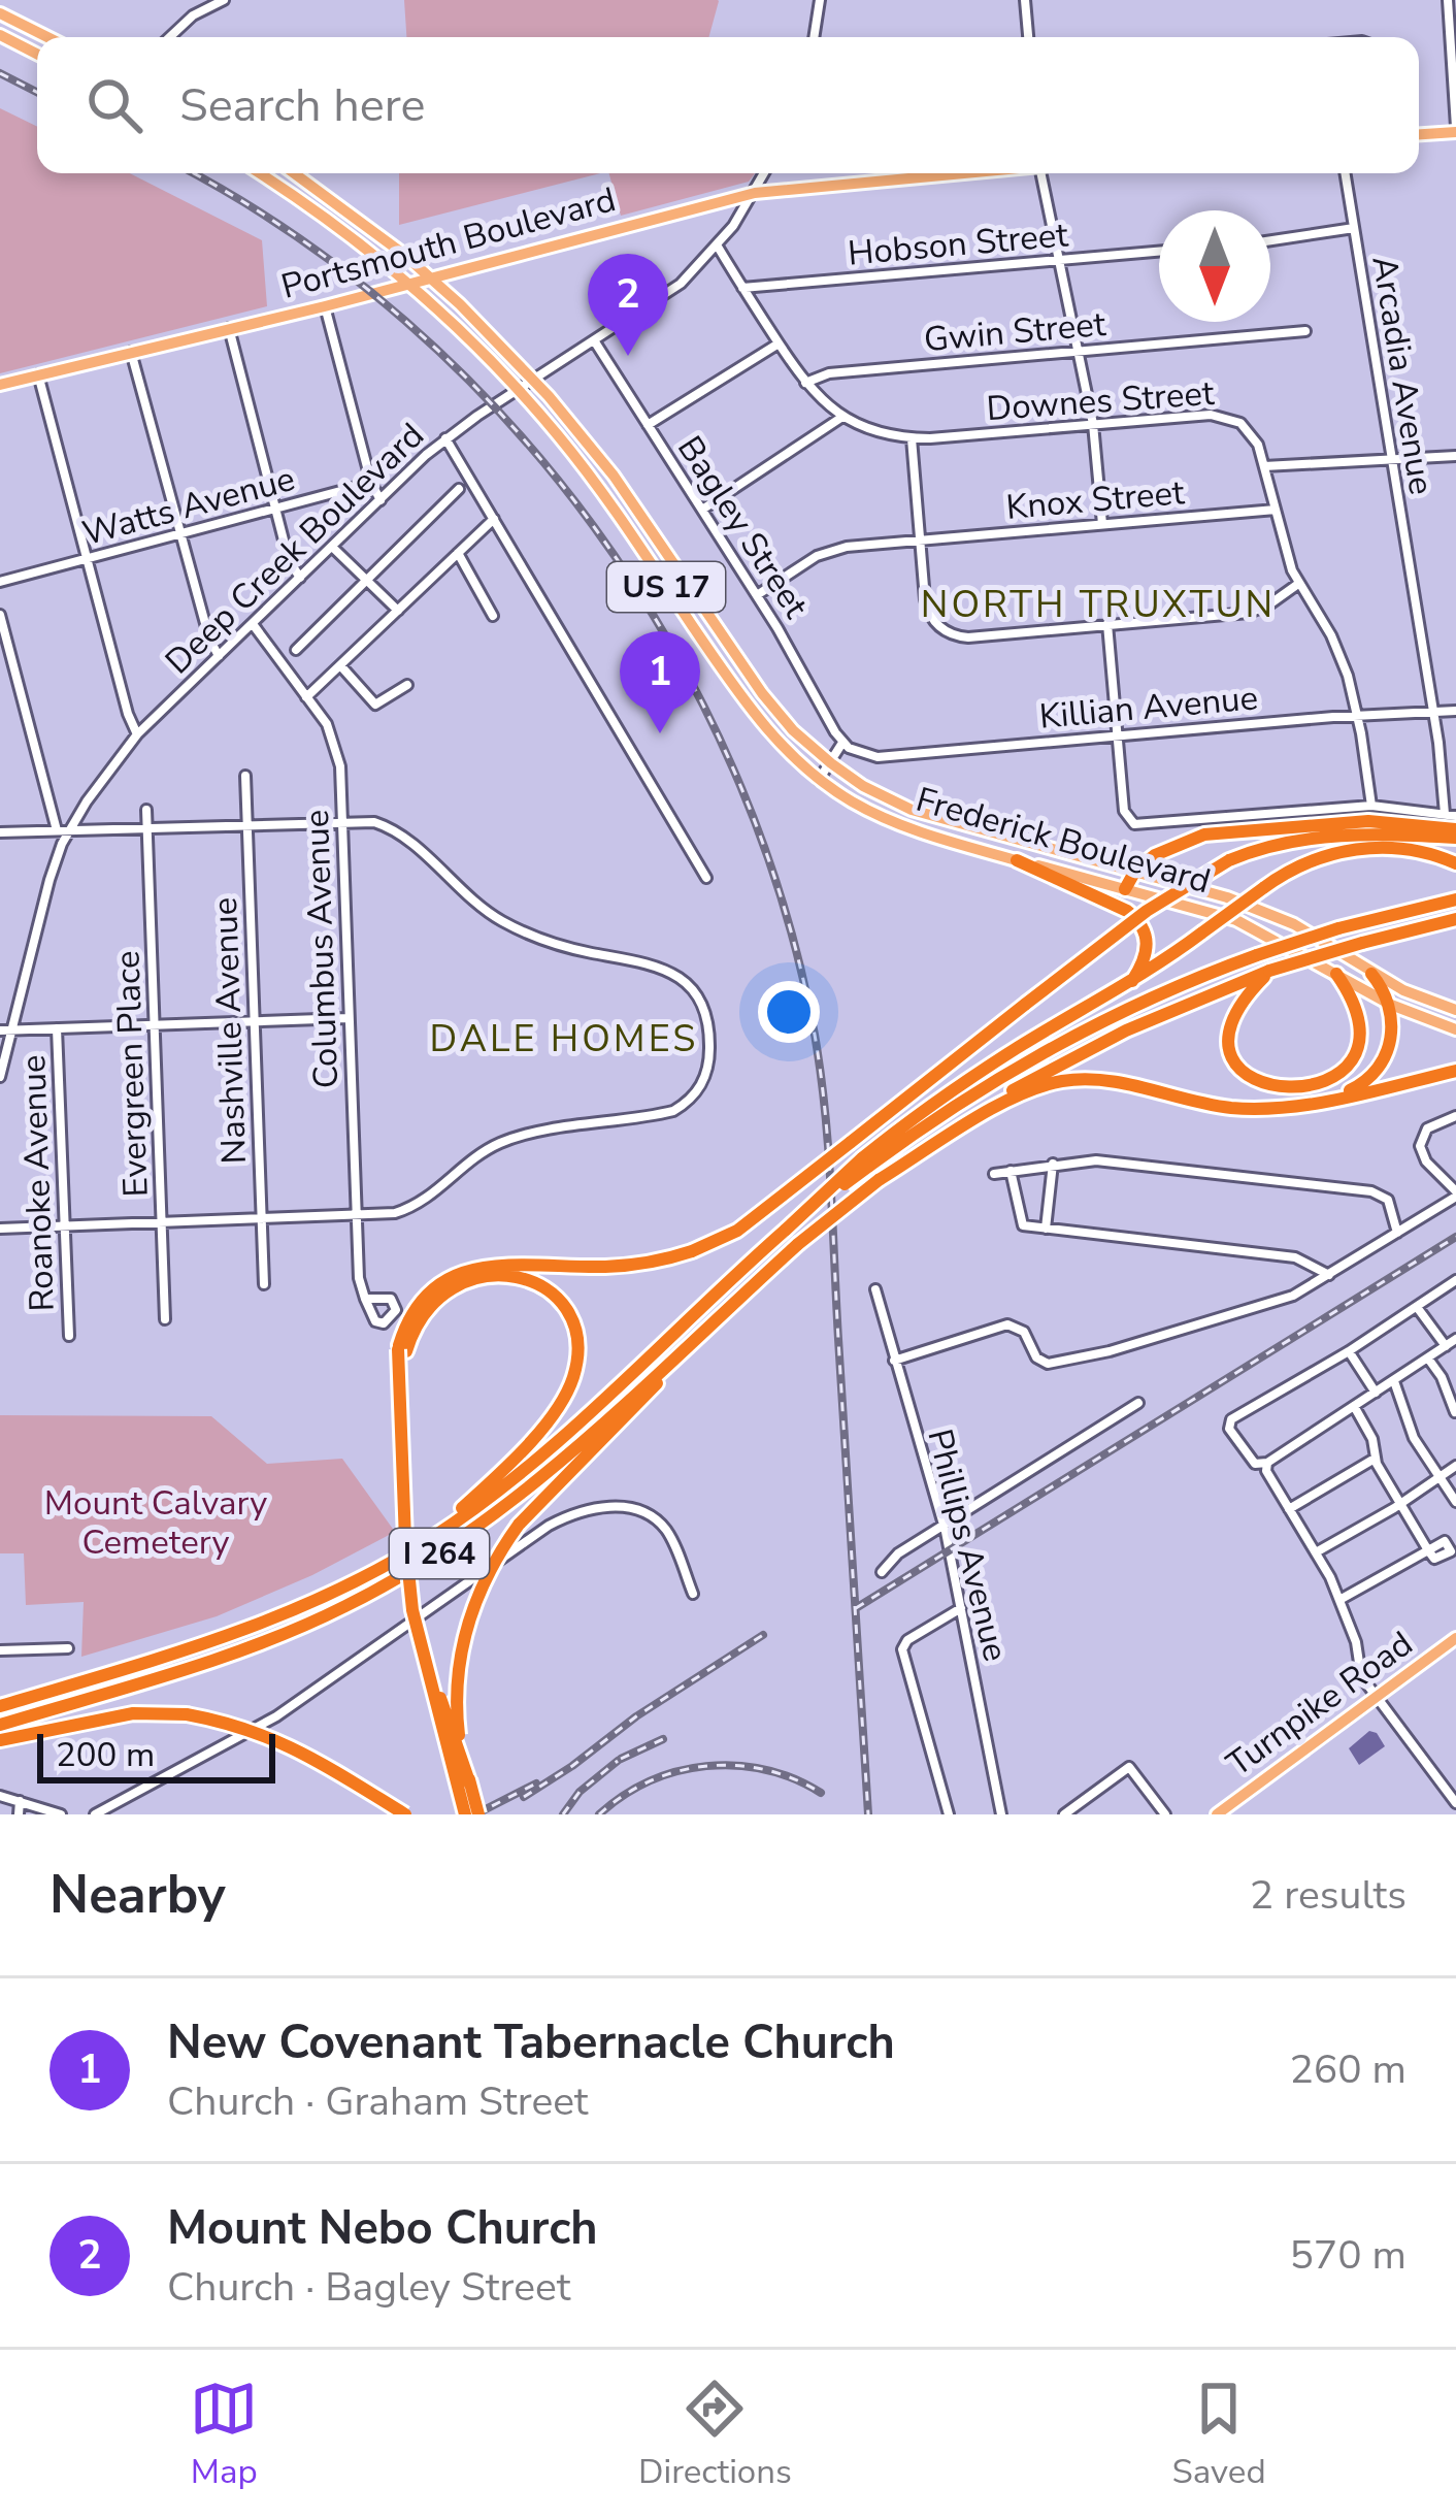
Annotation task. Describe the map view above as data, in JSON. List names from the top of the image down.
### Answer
{
  "streets": {
    "highway": ["I 264"],
    "main road": [
      "Portsmouth Boulevard",
      "US 17",
      "Frederick Boulevard",
      "Turnpike Road"
    ],
    "street": [
      "Hobson Street",
      "Gwin Street",
      "Arcadia Avenue",
      "Downes Street",
      "Knox Street",
      "Watts Avenue",
      "Bagley Street",
      "Deep Creek Boulevard",
      "Killian Avenue",
      "Columbus Avenue",
      "Nashville Avenue",
      "Evergreen Place",
      "Roanoke Avenue",
      "Phillips Avenue"
    ]
  },
  "crossings": [
    ["Portsmouth Boulevard", "Deep Creek Boulevard"],
    ["Portsmouth Boulevard", "Frederick Boulevard"],
    ["Hobson Street", "Downes Street"],
    ["Gwin Street", "Downes Street"],
    ["Arcadia Avenue", "Killian Avenue"],
    ["Downes Street", "Knox Street"],
    ["Downes Street", "Deep Creek Boulevard"],
    ["Downes Street", "Killian Avenue"],
    ["Knox Street", "Bagley Street"],
    ["Bagley Street", "Deep Creek Boulevard"],
    ["Bagley Street", "Killian Avenue"],
    ["Deep Creek Boulevard", "Frederick Boulevard"],
    ["Deep Creek Boulevard", "Columbus Avenue"]
  ],
  "districts": ["NORTH TRUXTUN", "DALE HOMES"],
  "parks": ["Mount Calvary Cemetery"],
  "scale_bar": "200 m",
  "north": "bottom",
  "page": {
    "search": "Search here",
    "pins": ["2", "1"],
    "scale": "200 m",
    "heading": ["Nearby", "2 results"],
    "list": [
      {
        "mark": "1",
        "name": "New Covenant Tabernacle Church",
        "note": "Church · Graham Street",
        "value": "260 m"
      },
      {
        "mark": "2",
        "name": "Mount Nebo Church",
        "note": "Church · Bagley Street",
        "value": "570 m"
      }
    ],
    "nav": ["Map", "Directions", "Saved"]
  }
}
